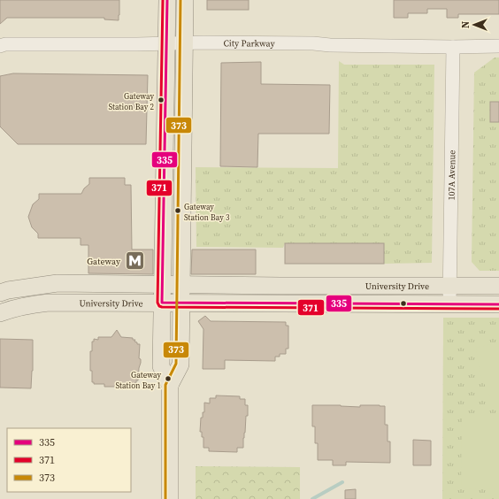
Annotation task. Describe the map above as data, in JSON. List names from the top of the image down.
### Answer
{
  "streets": {
    "main road": ["University Drive"],
    "street": ["City Parkway", "107A Avenue"]
  },
  "crossings": [
    ["City Parkway", "107A Avenue"],
    ["107A Avenue", "University Drive"]
  ],
  "places": {
    "other": ["Gateway Station Bay 2", "Gateway Station Bay 3", "Gateway Station Bay 1"],
    "metro station": ["Gateway"]
  },
  "lines": ["transit line 335", "transit line 371", "transit line 373"],
  "legend": ["335", "371", "373"],
  "north": "left"
}
